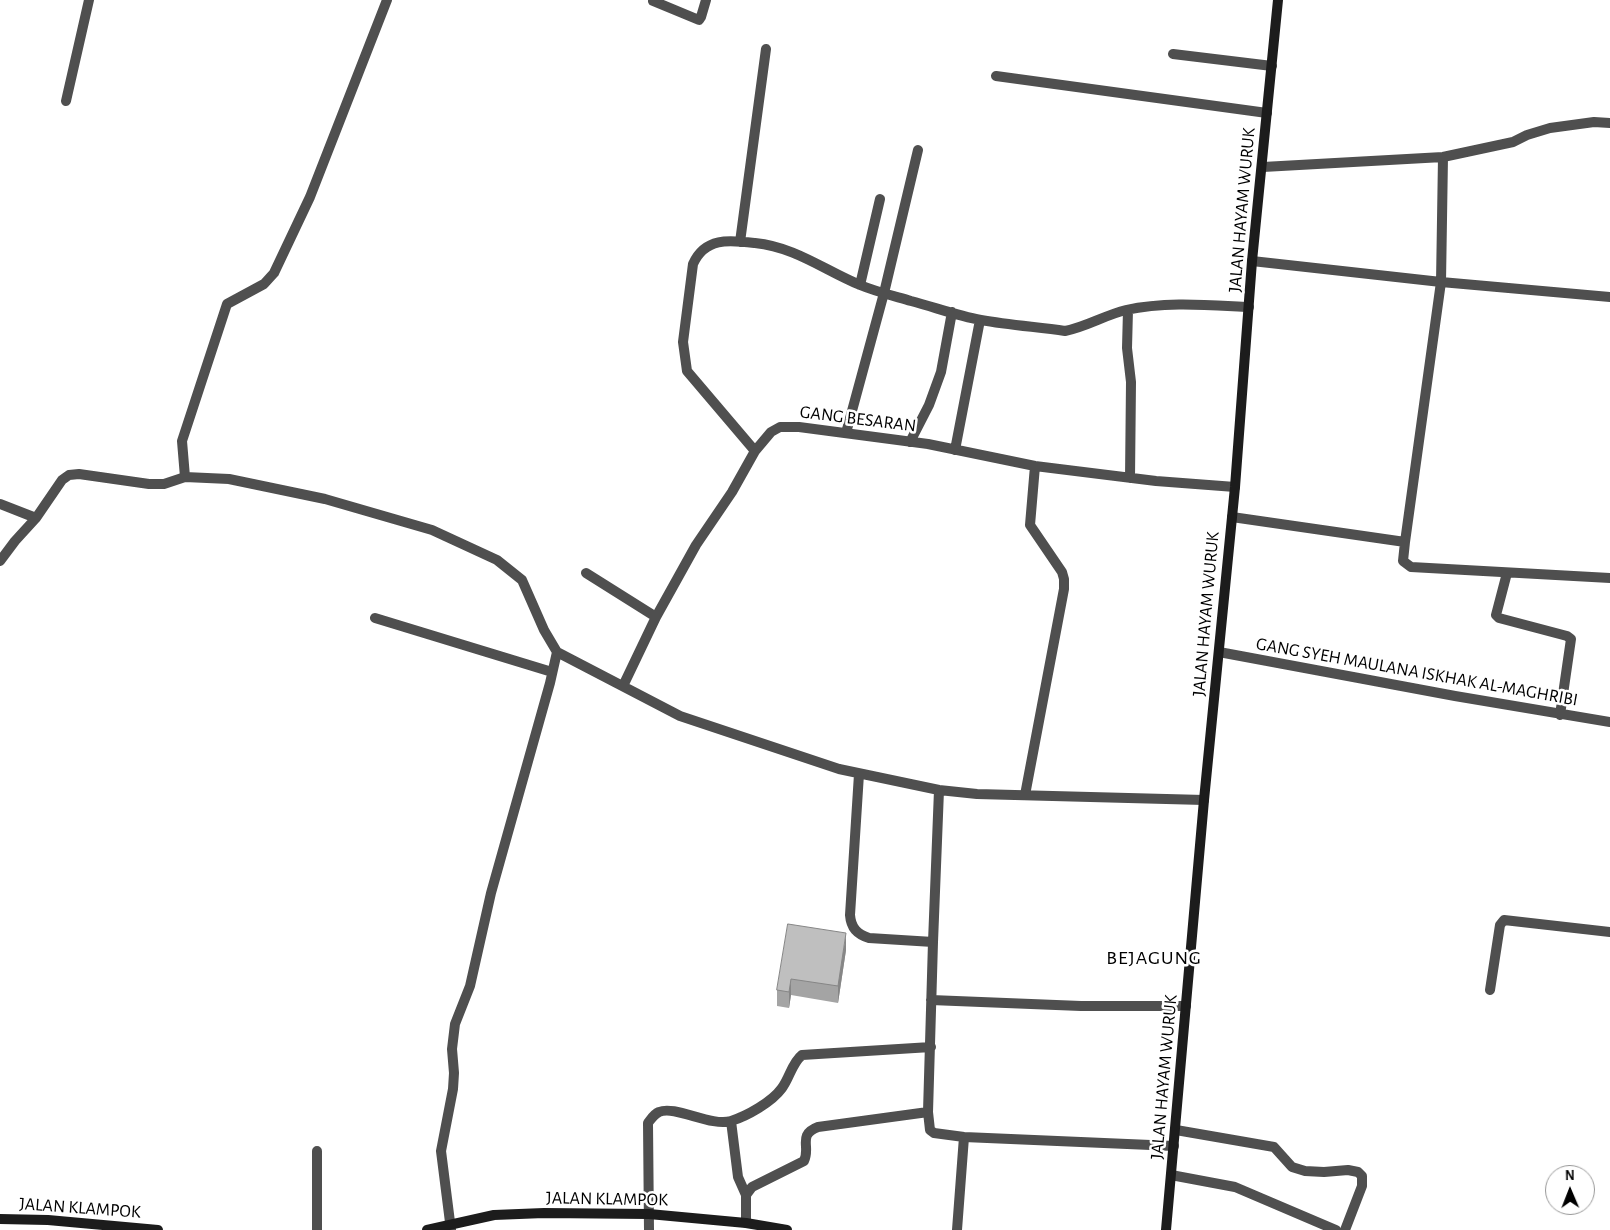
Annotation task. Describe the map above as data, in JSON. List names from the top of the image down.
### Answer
{
  "streets": {
    "main road": ["JALAN HAYAM WURUK", "JALAN KLAMPOK"],
    "street": ["GANG BESARAN", "GANG SYEH MAULANA ISKHAK AL-MAGHRIBI"]
  },
  "crossings": [
    ["JALAN HAYAM WURUK", "GANG BESARAN"],
    ["JALAN HAYAM WURUK", "GANG SYEH MAULANA ISKHAK AL-MAGHRIBI"]
  ],
  "districts": ["BEJAGUNG"],
  "north": "top"
}
